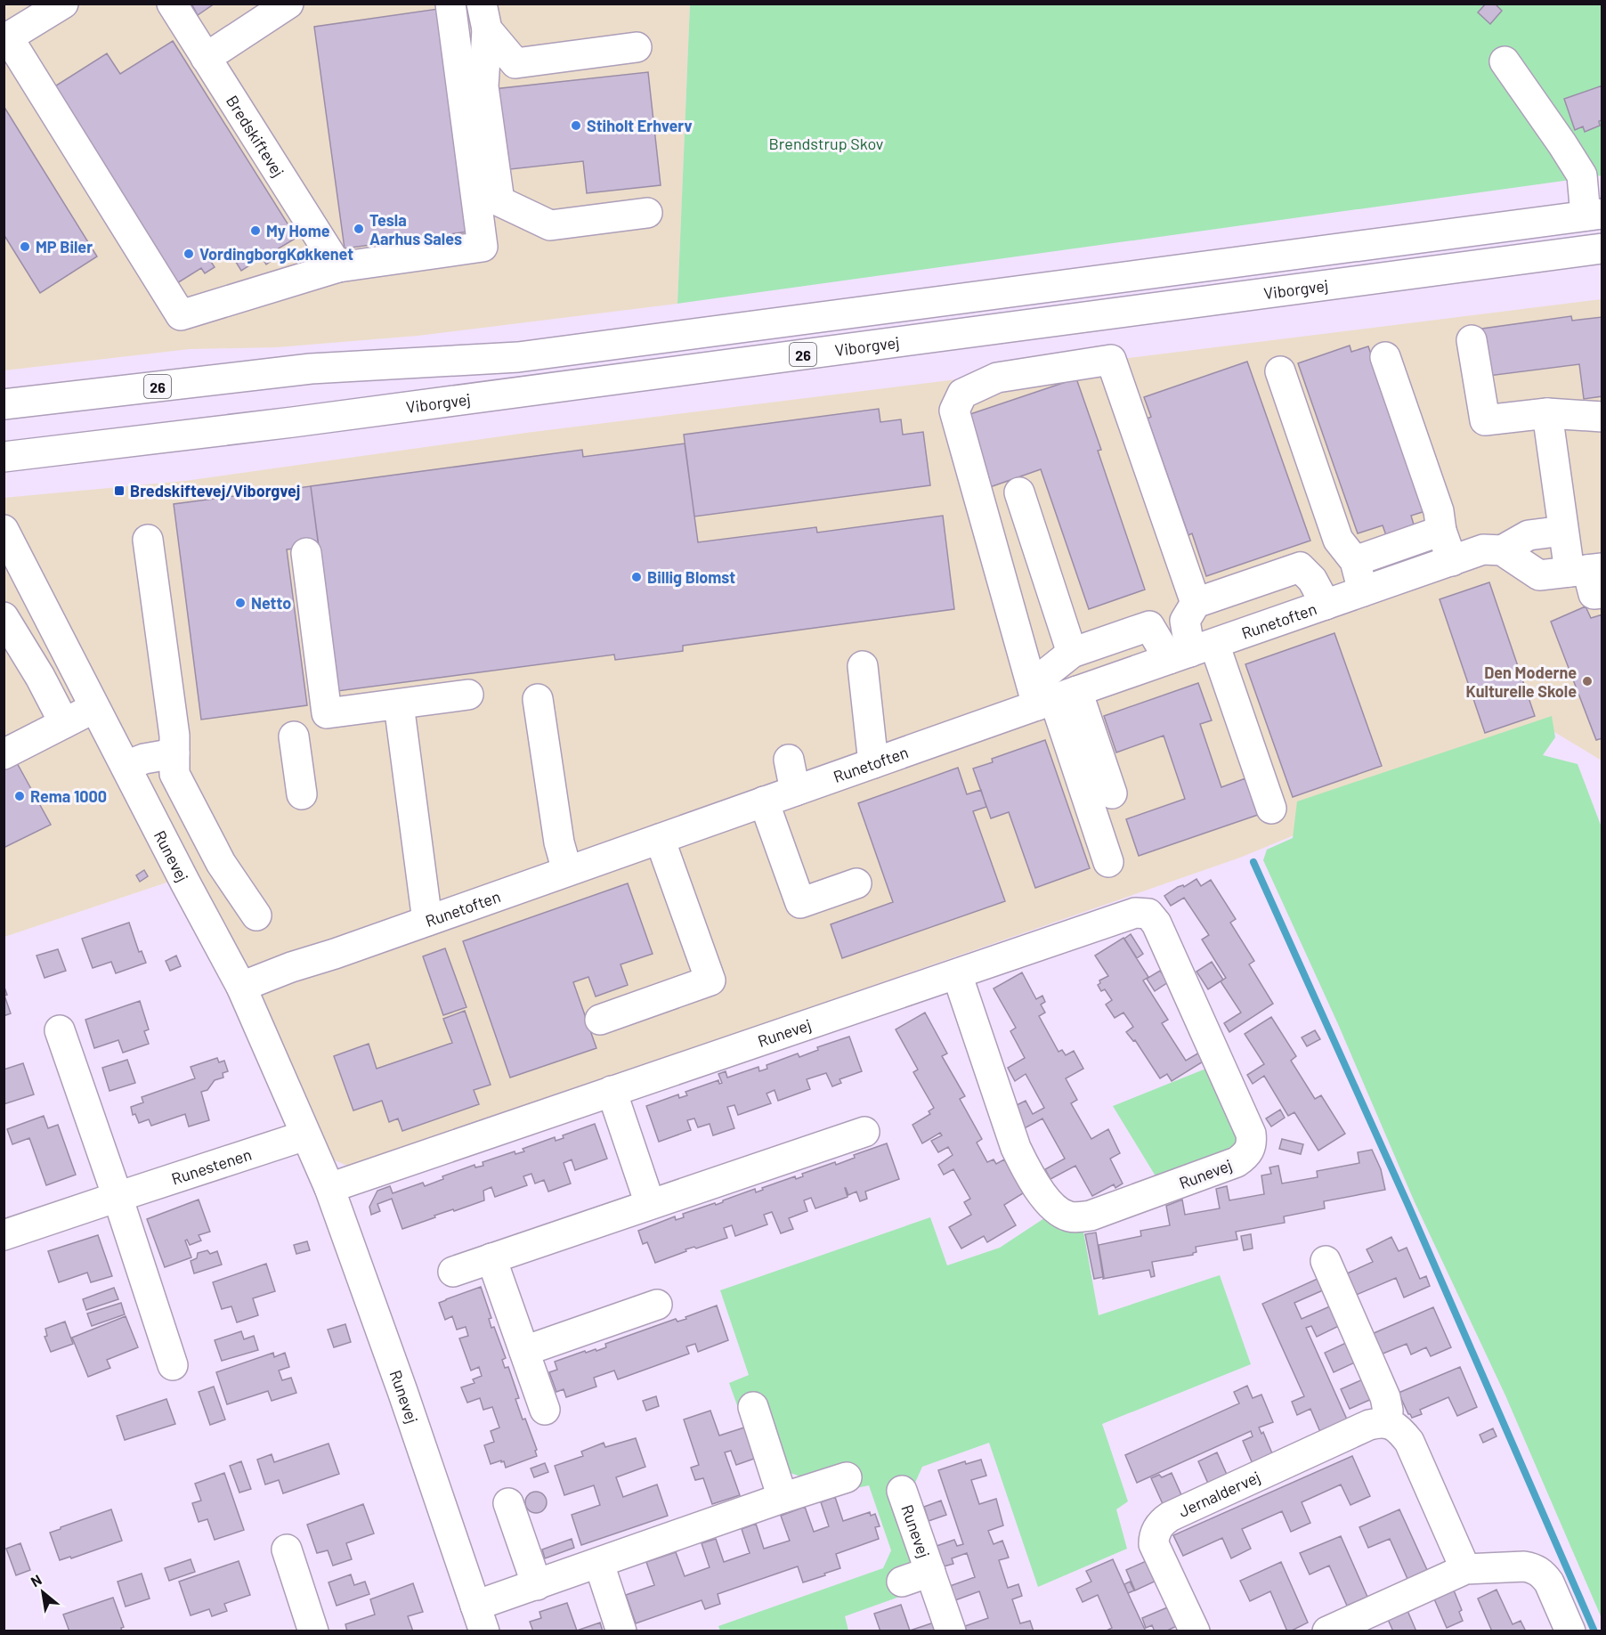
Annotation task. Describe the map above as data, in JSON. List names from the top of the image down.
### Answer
{
  "streets": {
    "street": [
      "Bredskiftevej",
      "Viborgvej",
      "26",
      "Runetoften",
      "Runevej",
      "Runestenen",
      "Jernaldervej"
    ]
  },
  "crossings": [
    ["Runetoften", "Runevej"],
    ["Runevej", "Runestenen"]
  ],
  "parks": ["Brendstrup Skov"],
  "places": {
    "other": [
      "Stiholt Erhverv",
      "Tesla Aarhus Sales",
      "My Home",
      "MP Biler",
      "VordingborgKøkkenet",
      "Billig Blomst",
      "Netto",
      "Den Moderne Kulturelle Skole",
      "Rema 1000"
    ],
    "transit": ["Bredskiftevej/Viborgvej"]
  },
  "north": "top left"
}
